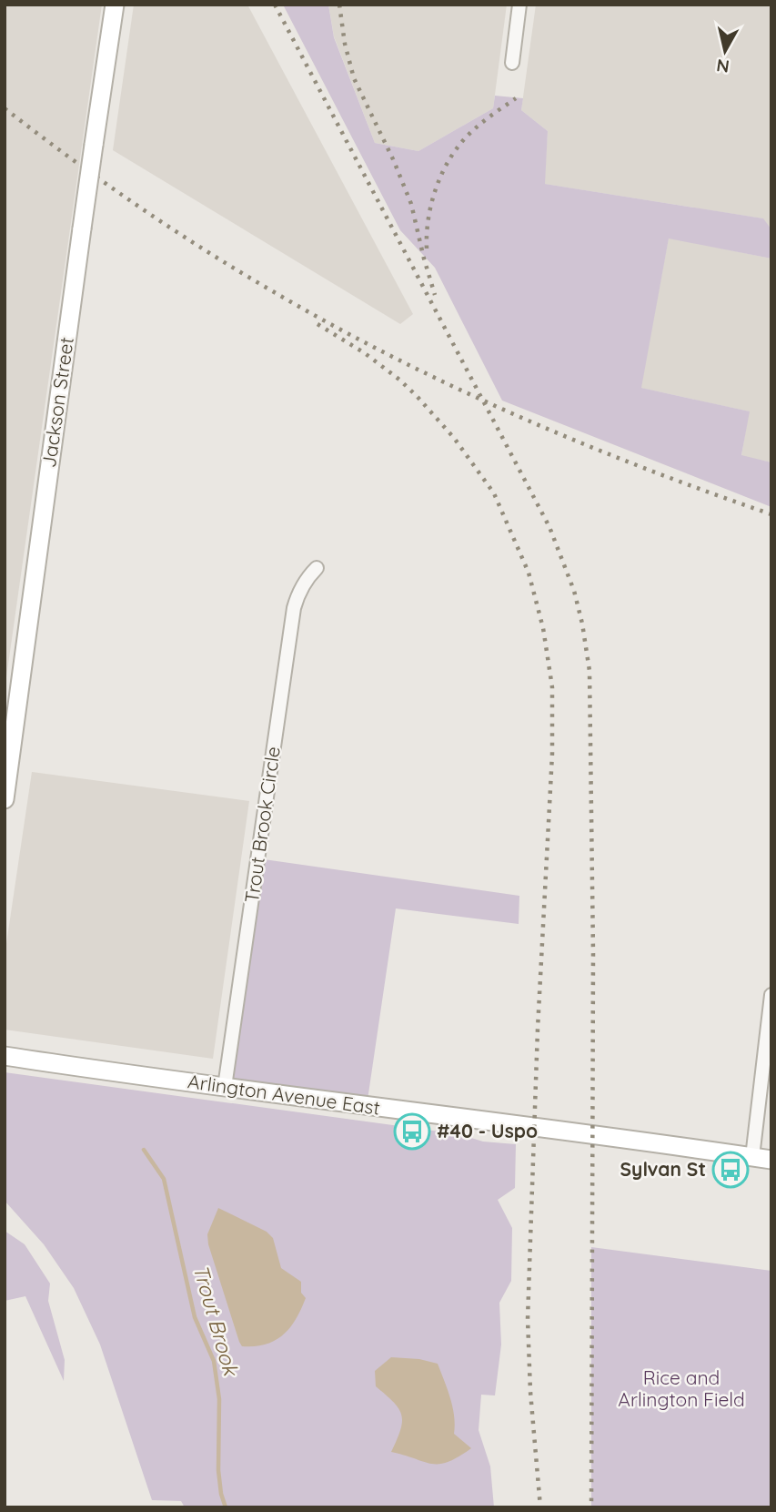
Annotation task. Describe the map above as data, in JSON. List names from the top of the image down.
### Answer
{
  "streets": {
    "street": ["Jackson Street", "Trout Brook Circle", "Arlington Avenue East"]
  },
  "crossings": [
    ["Trout Brook Circle", "Arlington Avenue East"]
  ],
  "water": ["Trout Brook"],
  "parks": ["Rice and Arlington Field"],
  "places": {
    "bus stop": ["#40 - Uspo", "Sylvan St"]
  },
  "north": "bottom"
}
